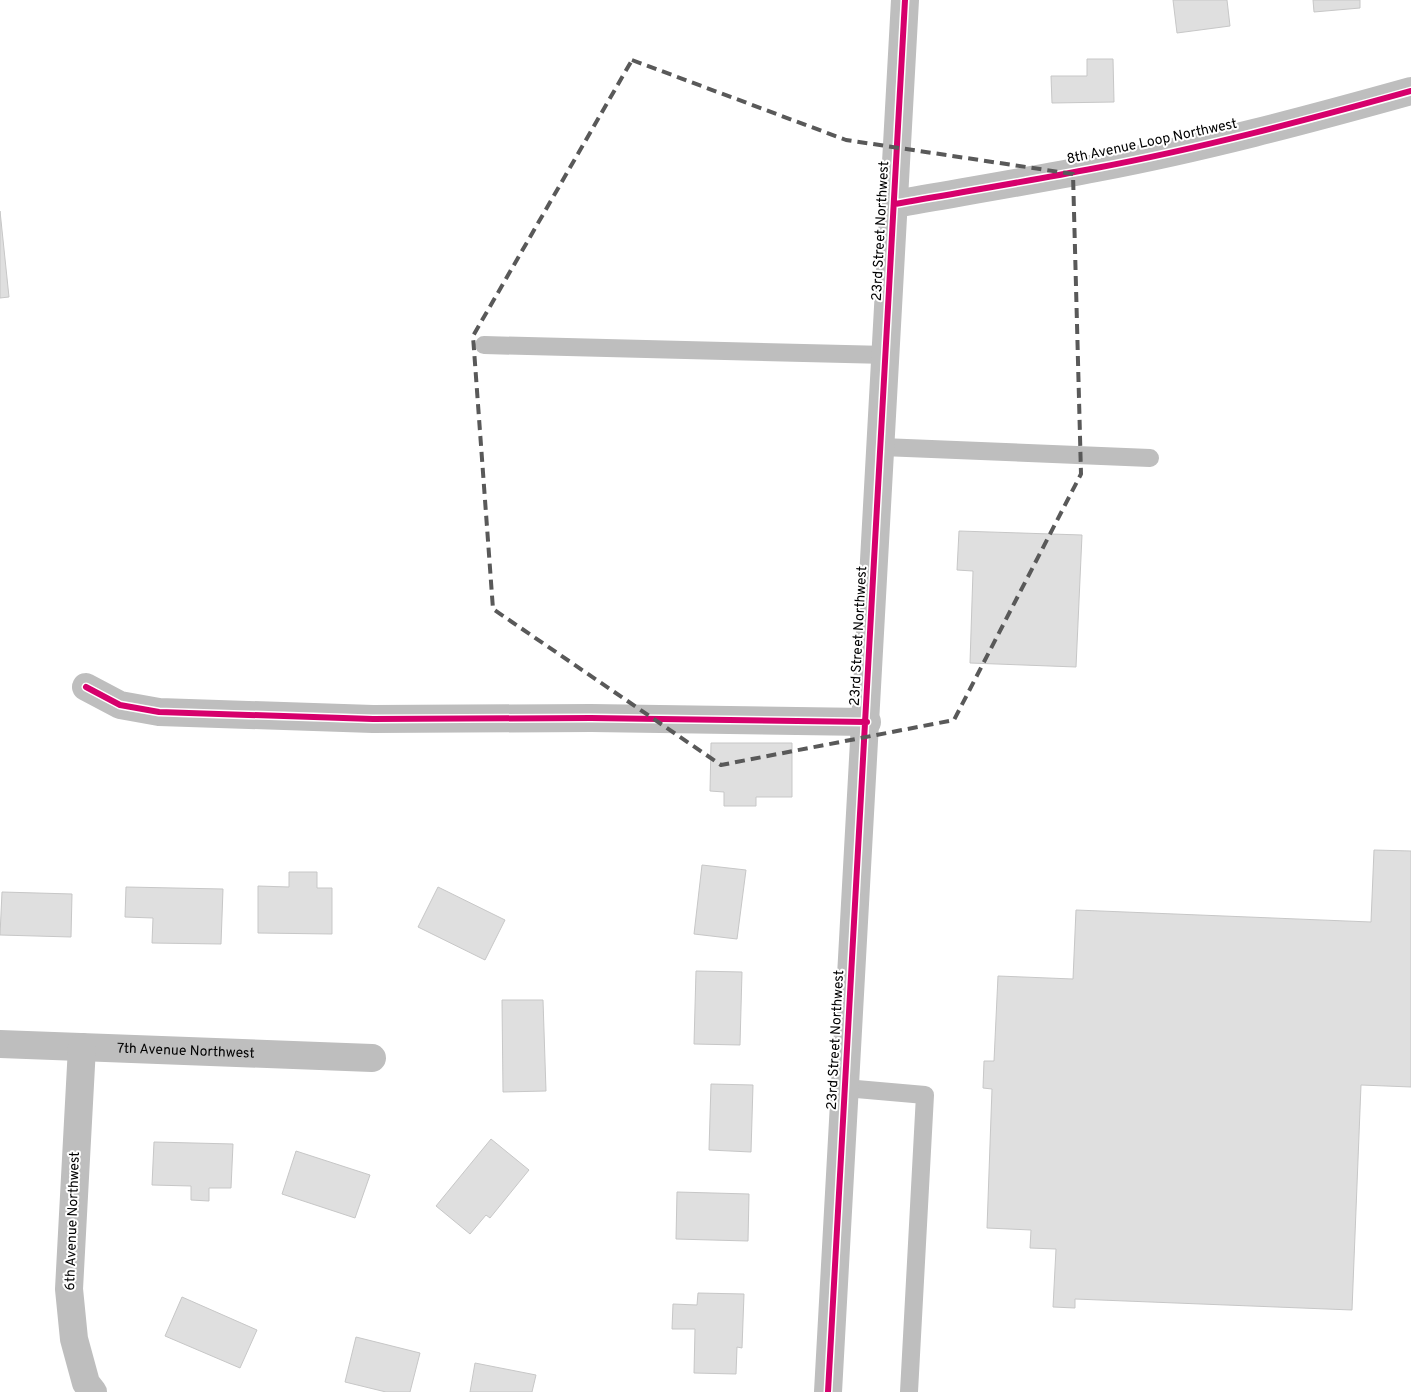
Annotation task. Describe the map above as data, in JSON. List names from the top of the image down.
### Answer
{
  "streets": {
    "street": [
      "8th Avenue Loop Northwest",
      "23rd Street Northwest",
      "7th Avenue Northwest",
      "6th Avenue Northwest"
    ]
  },
  "crossings": [
    ["8th Avenue Loop Northwest", "23rd Street Northwest"],
    ["7th Avenue Northwest", "6th Avenue Northwest"]
  ]
}
